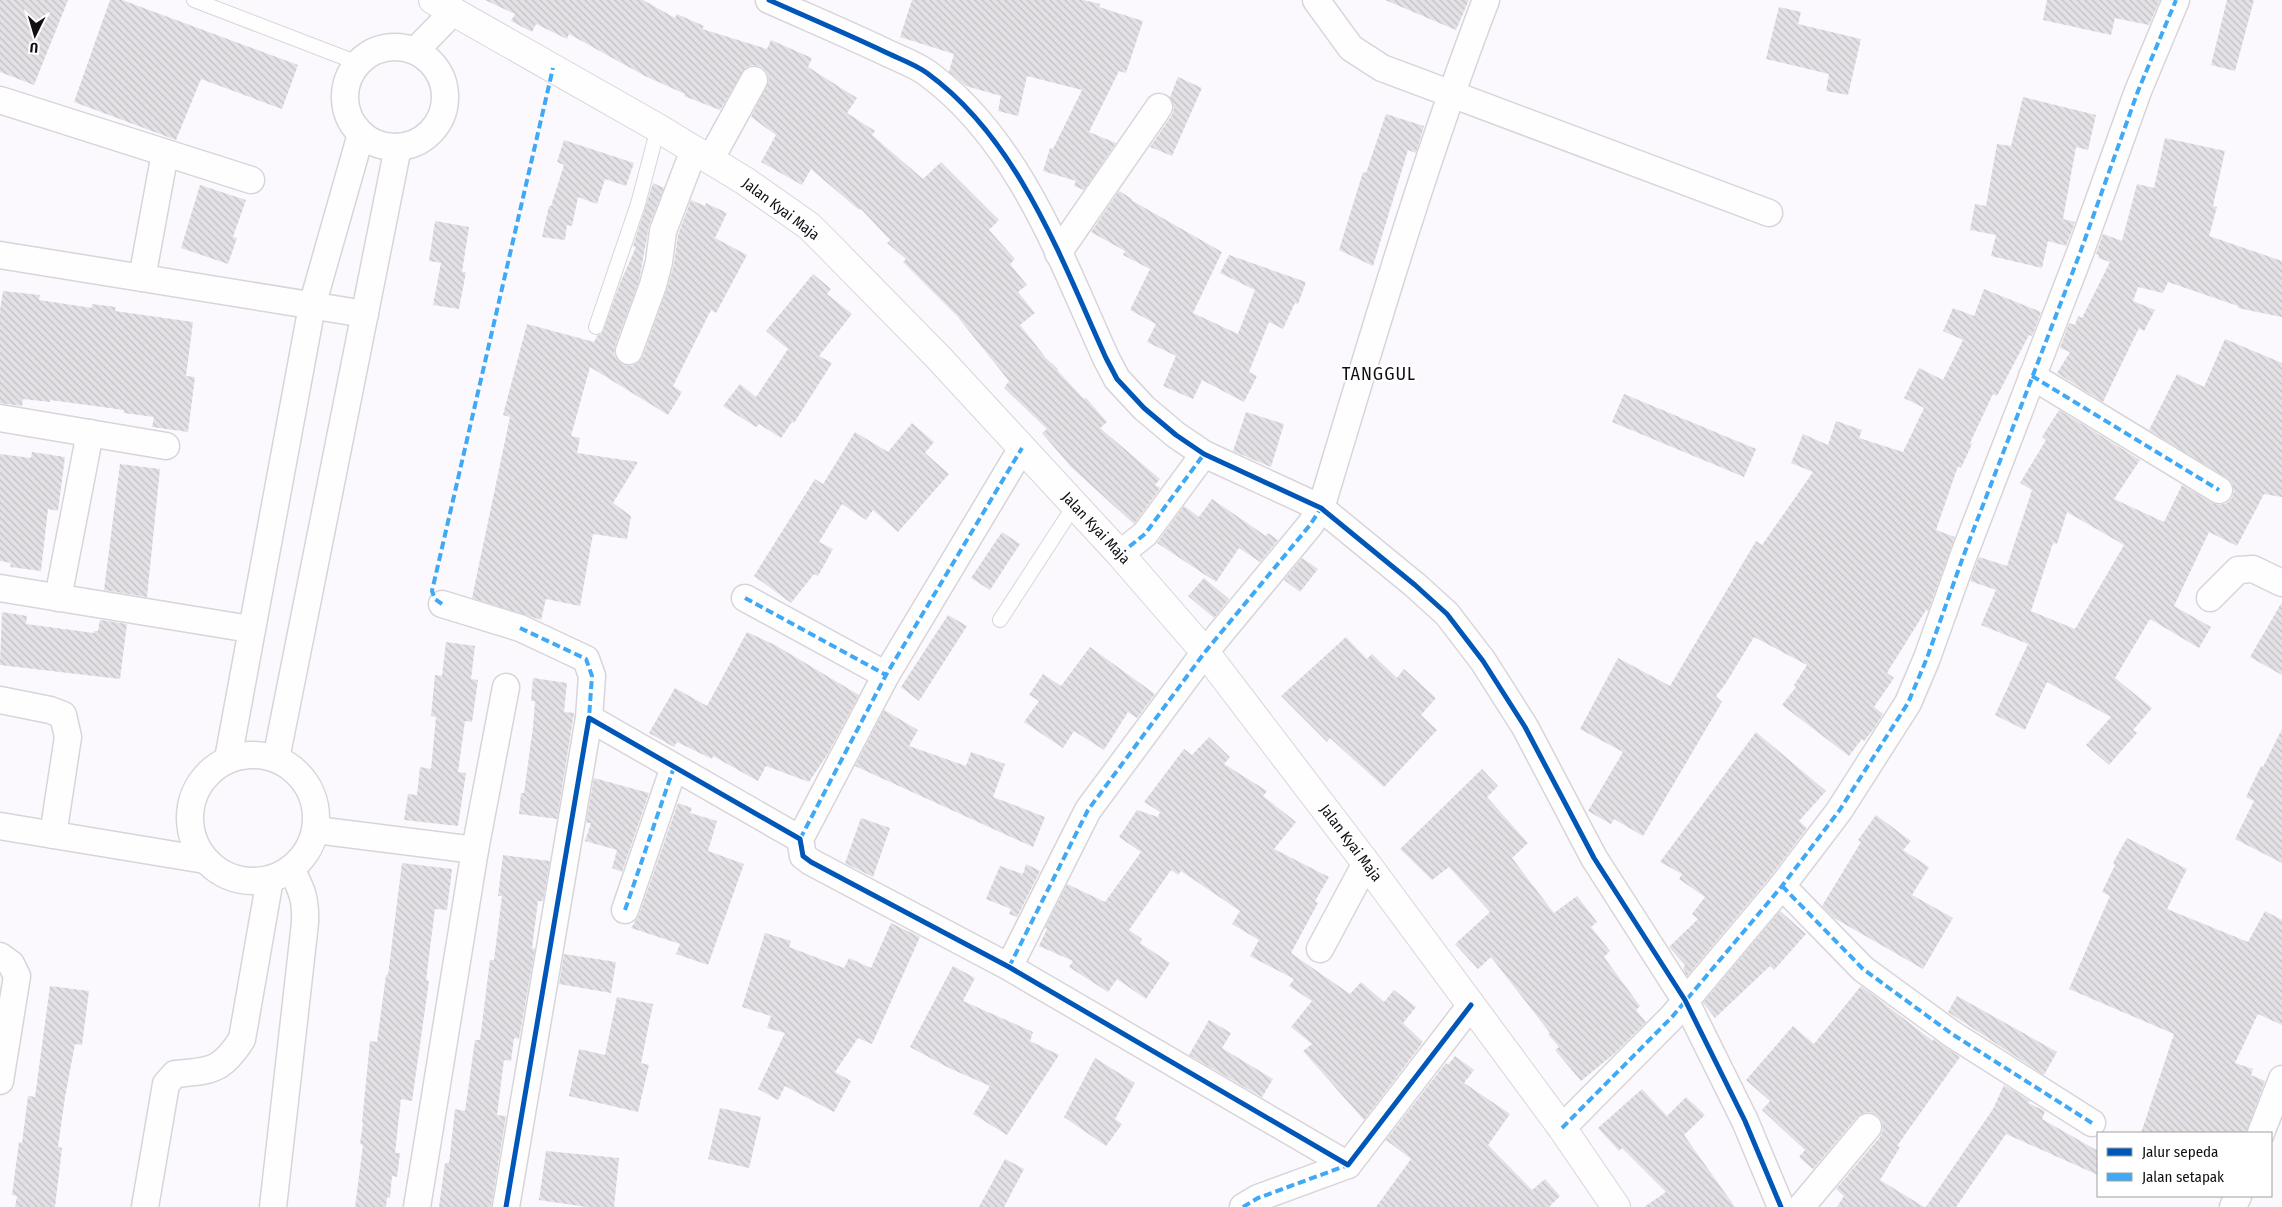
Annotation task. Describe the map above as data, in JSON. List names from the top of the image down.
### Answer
{
  "streets": {
    "main road": ["Jalan Kyai Maja"]
  },
  "districts": ["TANGGUL"],
  "legend": ["Jalur sepeda", "Jalan setapak"],
  "north": "bottom"
}
